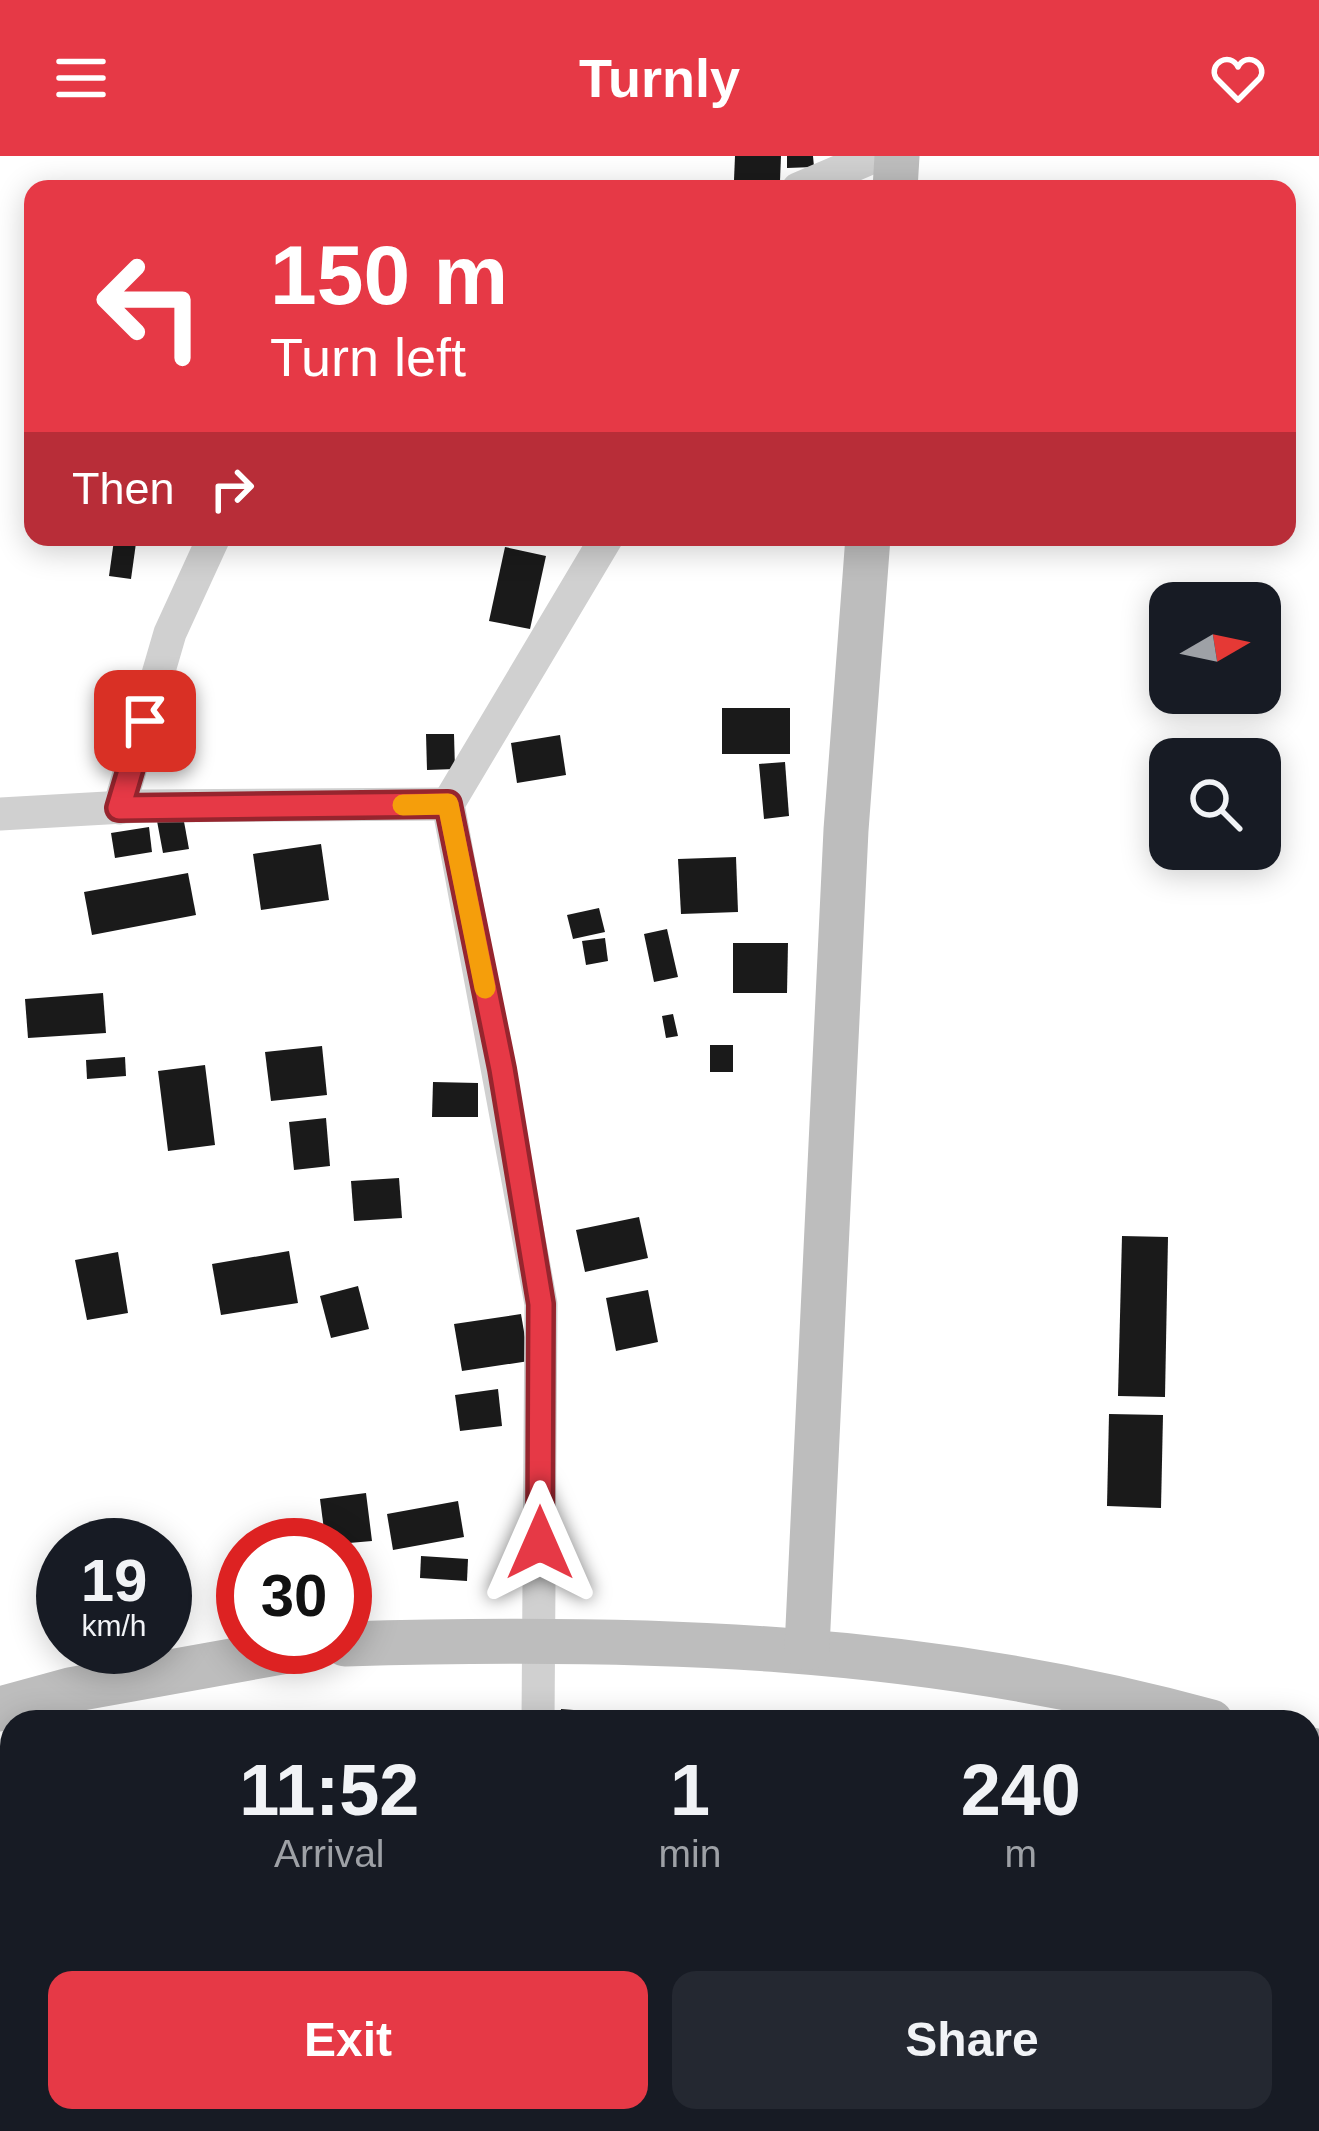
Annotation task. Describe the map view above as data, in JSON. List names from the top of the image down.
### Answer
{
  "north": "right",
  "page": {
    "header": "Turnly",
    "turn": ["150 m", "Turn left"],
    "then": "Then",
    "speed": "19 km/h",
    "limit": "30",
    "eta": [
      "11:52",
      "Arrival",
      "1",
      "min",
      "240",
      "m"
    ],
    "buttons": ["Exit", "Share"]
  }
}
